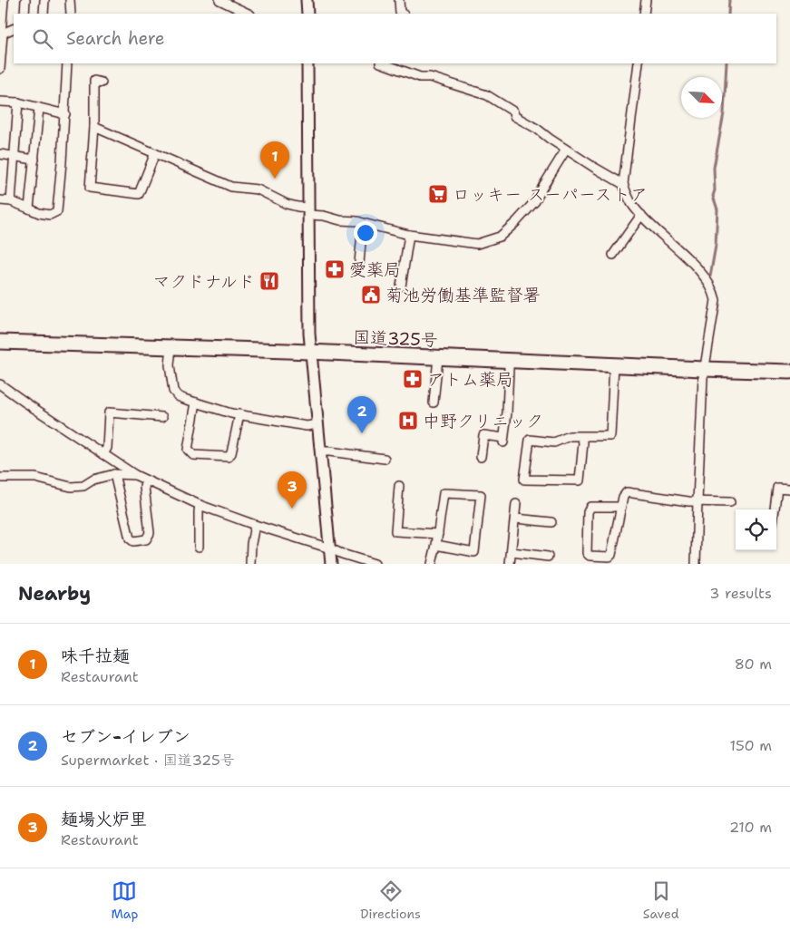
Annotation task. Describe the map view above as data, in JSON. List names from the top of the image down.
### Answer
{
  "streets": {
    "highway": ["国道325号"]
  },
  "places": {
    "supermarket": ["ロッキー スーパーストア"],
    "pharmacy": ["愛薬局", "アトム薬局"],
    "restaurant": ["マクドナルド"],
    "public building": ["菊池労働基準監督署"],
    "hospital": ["中野クリニック"]
  },
  "north": "bottom right",
  "page": {
    "search": "Search here",
    "pins": ["1", "2", "3"],
    "heading": ["Nearby", "3 results"],
    "list": [
      {
        "mark": "1",
        "name": "味千拉麺",
        "note": "Restaurant",
        "value": "80 m"
      },
      {
        "mark": "2",
        "name": "セブン-イレブン",
        "note": "Supermarket · 国道325号",
        "value": "150 m"
      },
      {
        "mark": "3",
        "name": "麺場火炉里",
        "note": "Restaurant",
        "value": "210 m"
      }
    ],
    "nav": ["Map", "Directions", "Saved"]
  }
}
